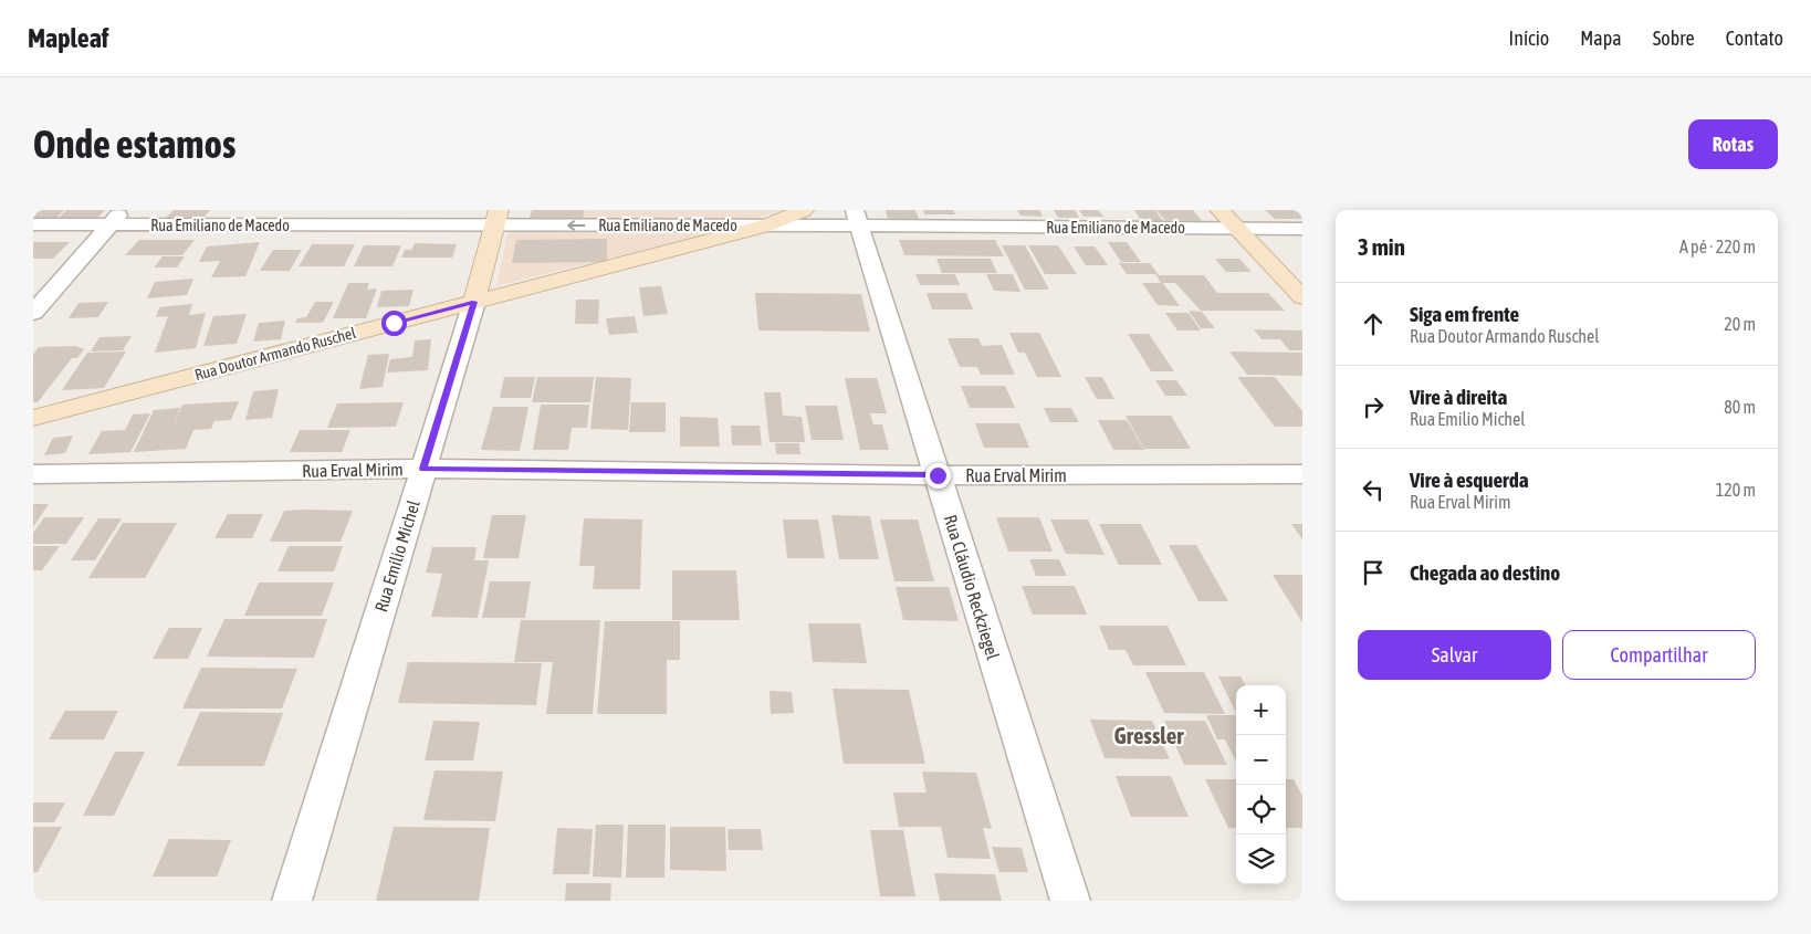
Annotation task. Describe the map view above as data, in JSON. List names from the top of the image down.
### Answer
{
  "streets": {
    "main road": ["Rua Doutor Armando Ruschel", "Rua Emílio Michel"],
    "street": ["Rua Emiliano de Macedo", "Rua Erval Mirim", "Rua Cláudio Reckziegel"]
  },
  "crossings": [
    ["Rua Emiliano de Macedo", "Rua Doutor Armando Ruschel"],
    ["Rua Emiliano de Macedo", "Rua Emílio Michel"],
    ["Rua Emiliano de Macedo", "Rua Cláudio Reckziegel"],
    ["Rua Doutor Armando Ruschel", "Rua Emílio Michel"],
    ["Rua Erval Mirim", "Rua Emílio Michel"],
    ["Rua Erval Mirim", "Rua Cláudio Reckziegel"]
  ],
  "districts": ["Gressler"],
  "page": {
    "header": "Mapleaf",
    "nav": [
      "Início",
      "Mapa",
      "Sobre",
      "Contato"
    ],
    "buttons": [
      "Rotas",
      ["Salvar", "Compartilhar"]
    ],
    "title": "Onde estamos",
    "heading": ["3 min", "A pé · 220 m"],
    "list": [
      ["Siga em frente", "Rua Doutor Armando Ruschel", "20 m"],
      ["Vire à direita", "Rua Emílio Michel", "80 m"],
      ["Vire à esquerda", "Rua Erval Mirim", "120 m"],
      "Chegada ao destino"
    ],
    "map_buttons": ["+", "−"]
  }
}
